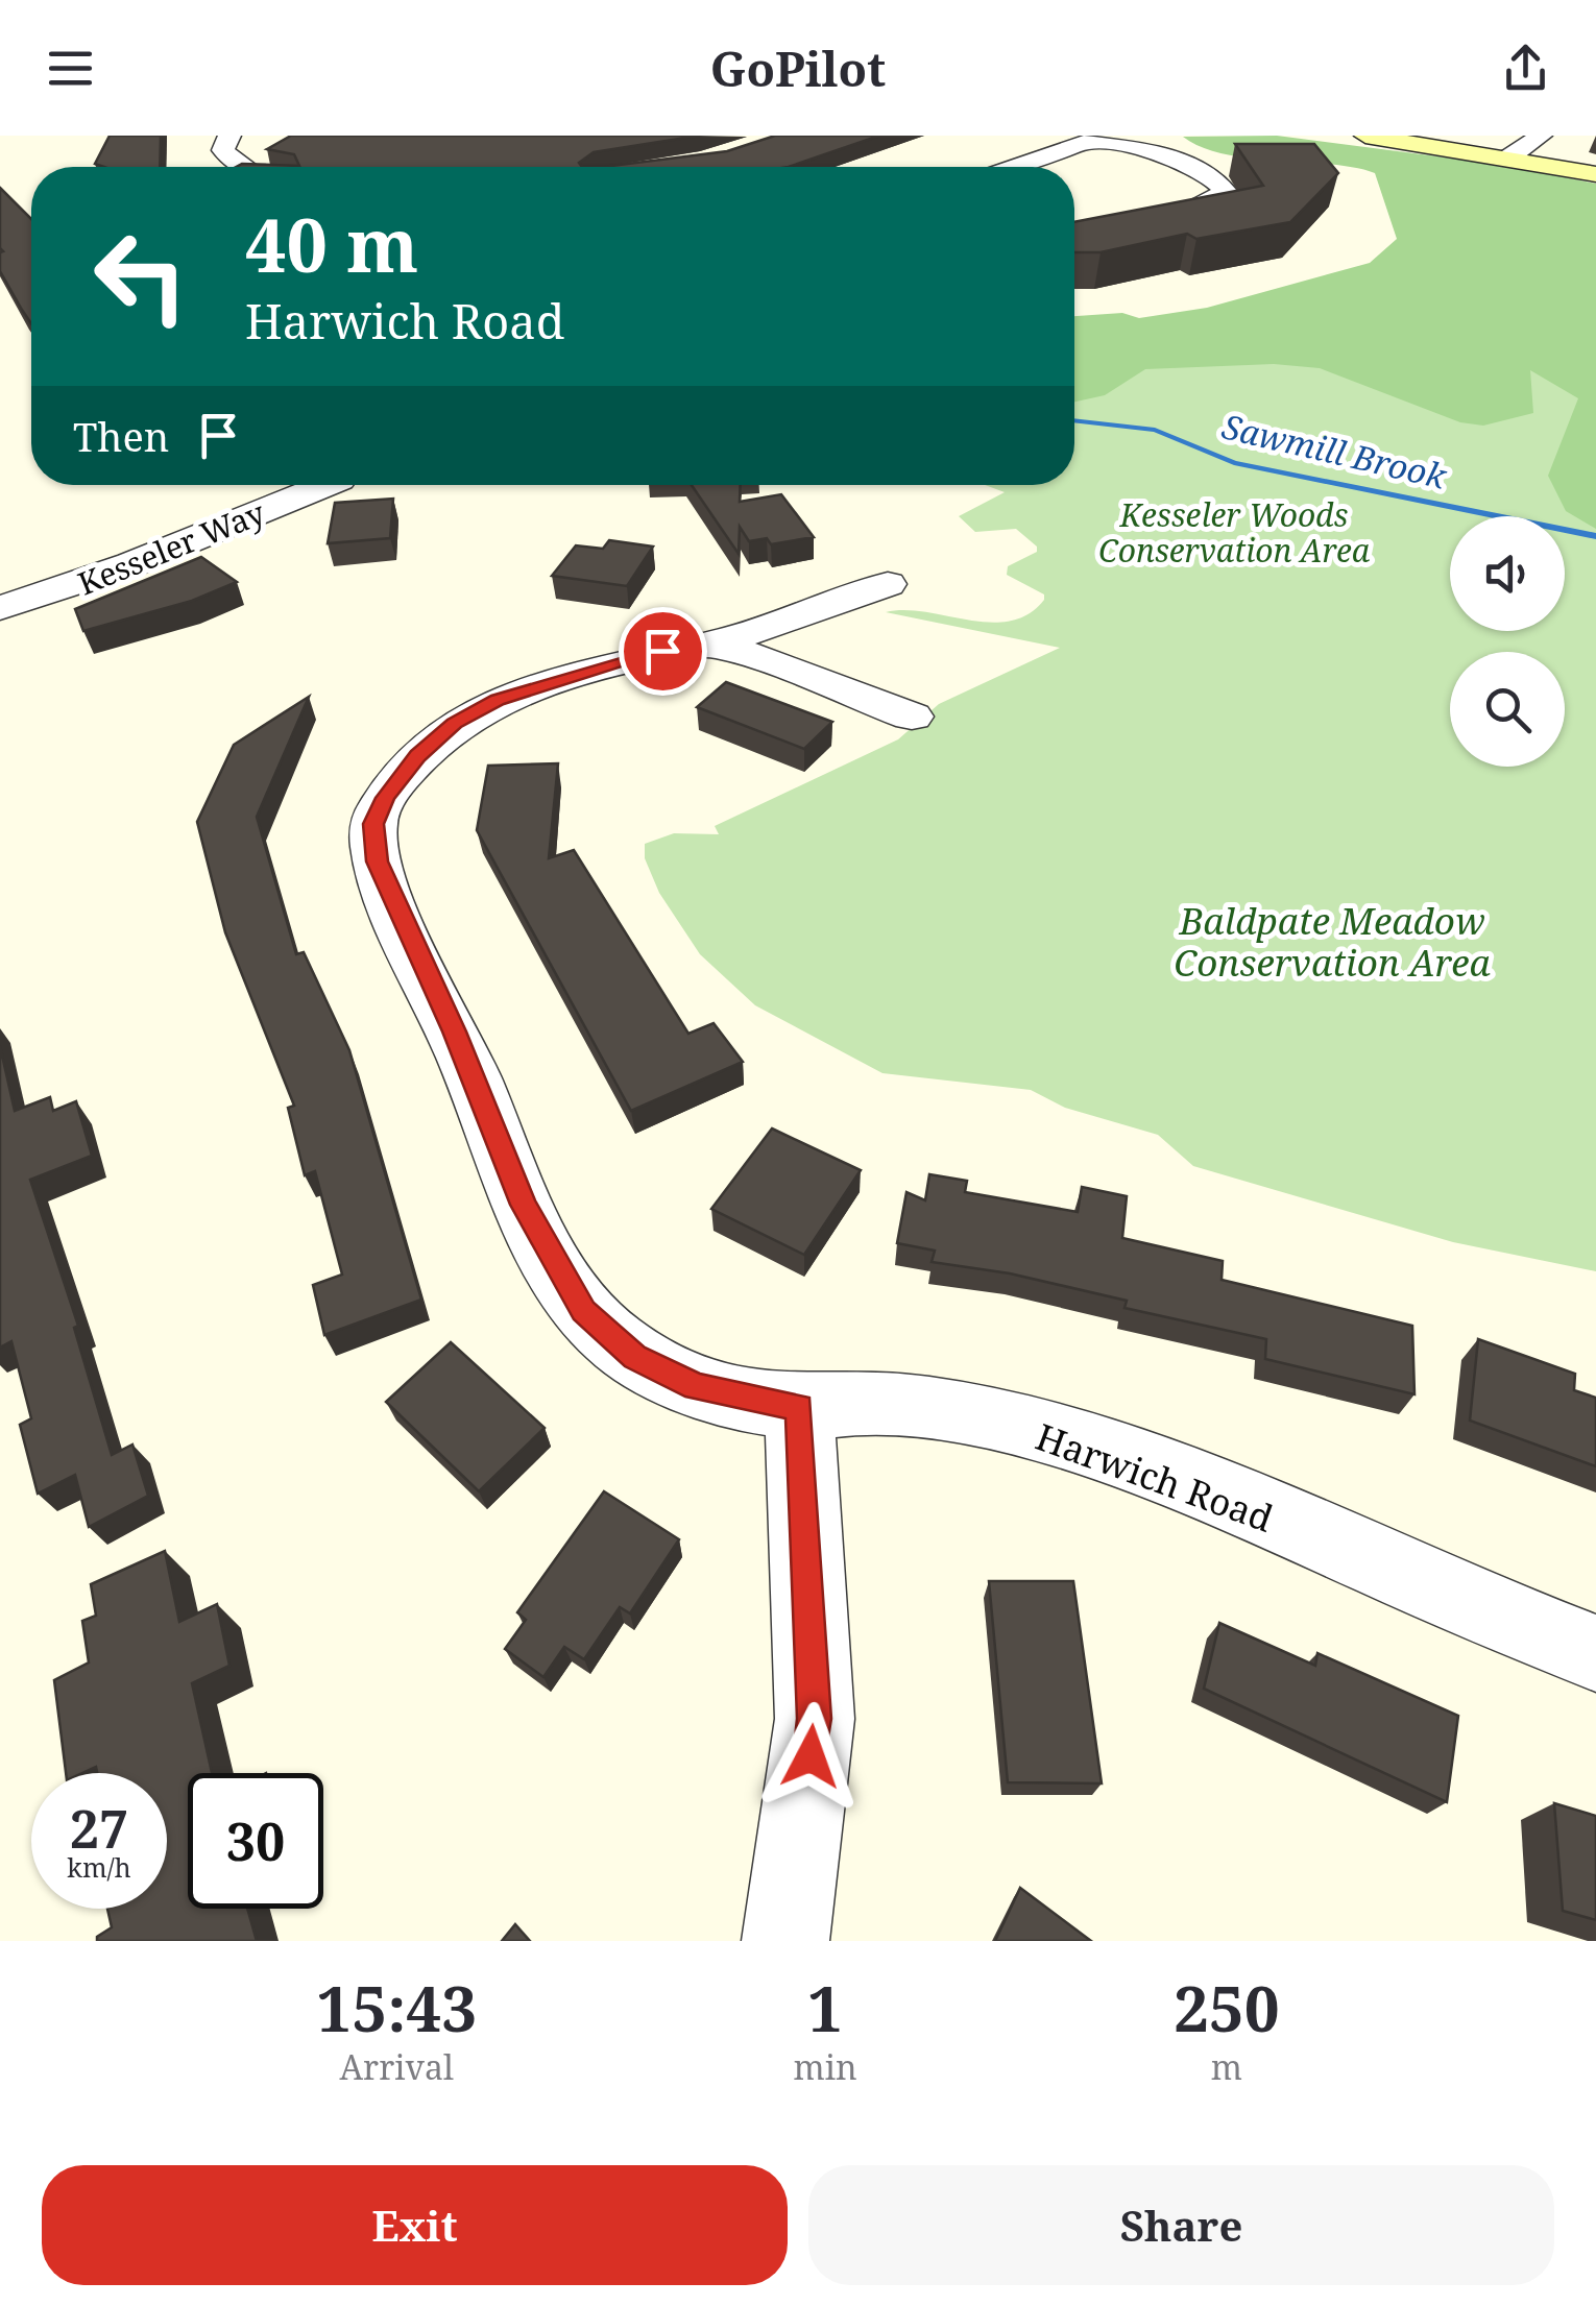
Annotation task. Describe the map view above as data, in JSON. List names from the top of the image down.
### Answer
{
  "streets": {
    "street": ["Kesseler Way", "Harwich Road"]
  },
  "water": ["Sawmill Brook"],
  "parks": ["Kesseler Woods Conservation Area", "Baldpate Meadow Conservation Area"],
  "page": {
    "header": "GoPilot",
    "turn": ["40 m", "Harwich Road"],
    "then": "Then",
    "speed": "27 km/h",
    "limit": "30",
    "eta": [
      "15:43",
      "Arrival",
      "1",
      "min",
      "250",
      "m"
    ],
    "buttons": ["Exit", "Share"]
  }
}
